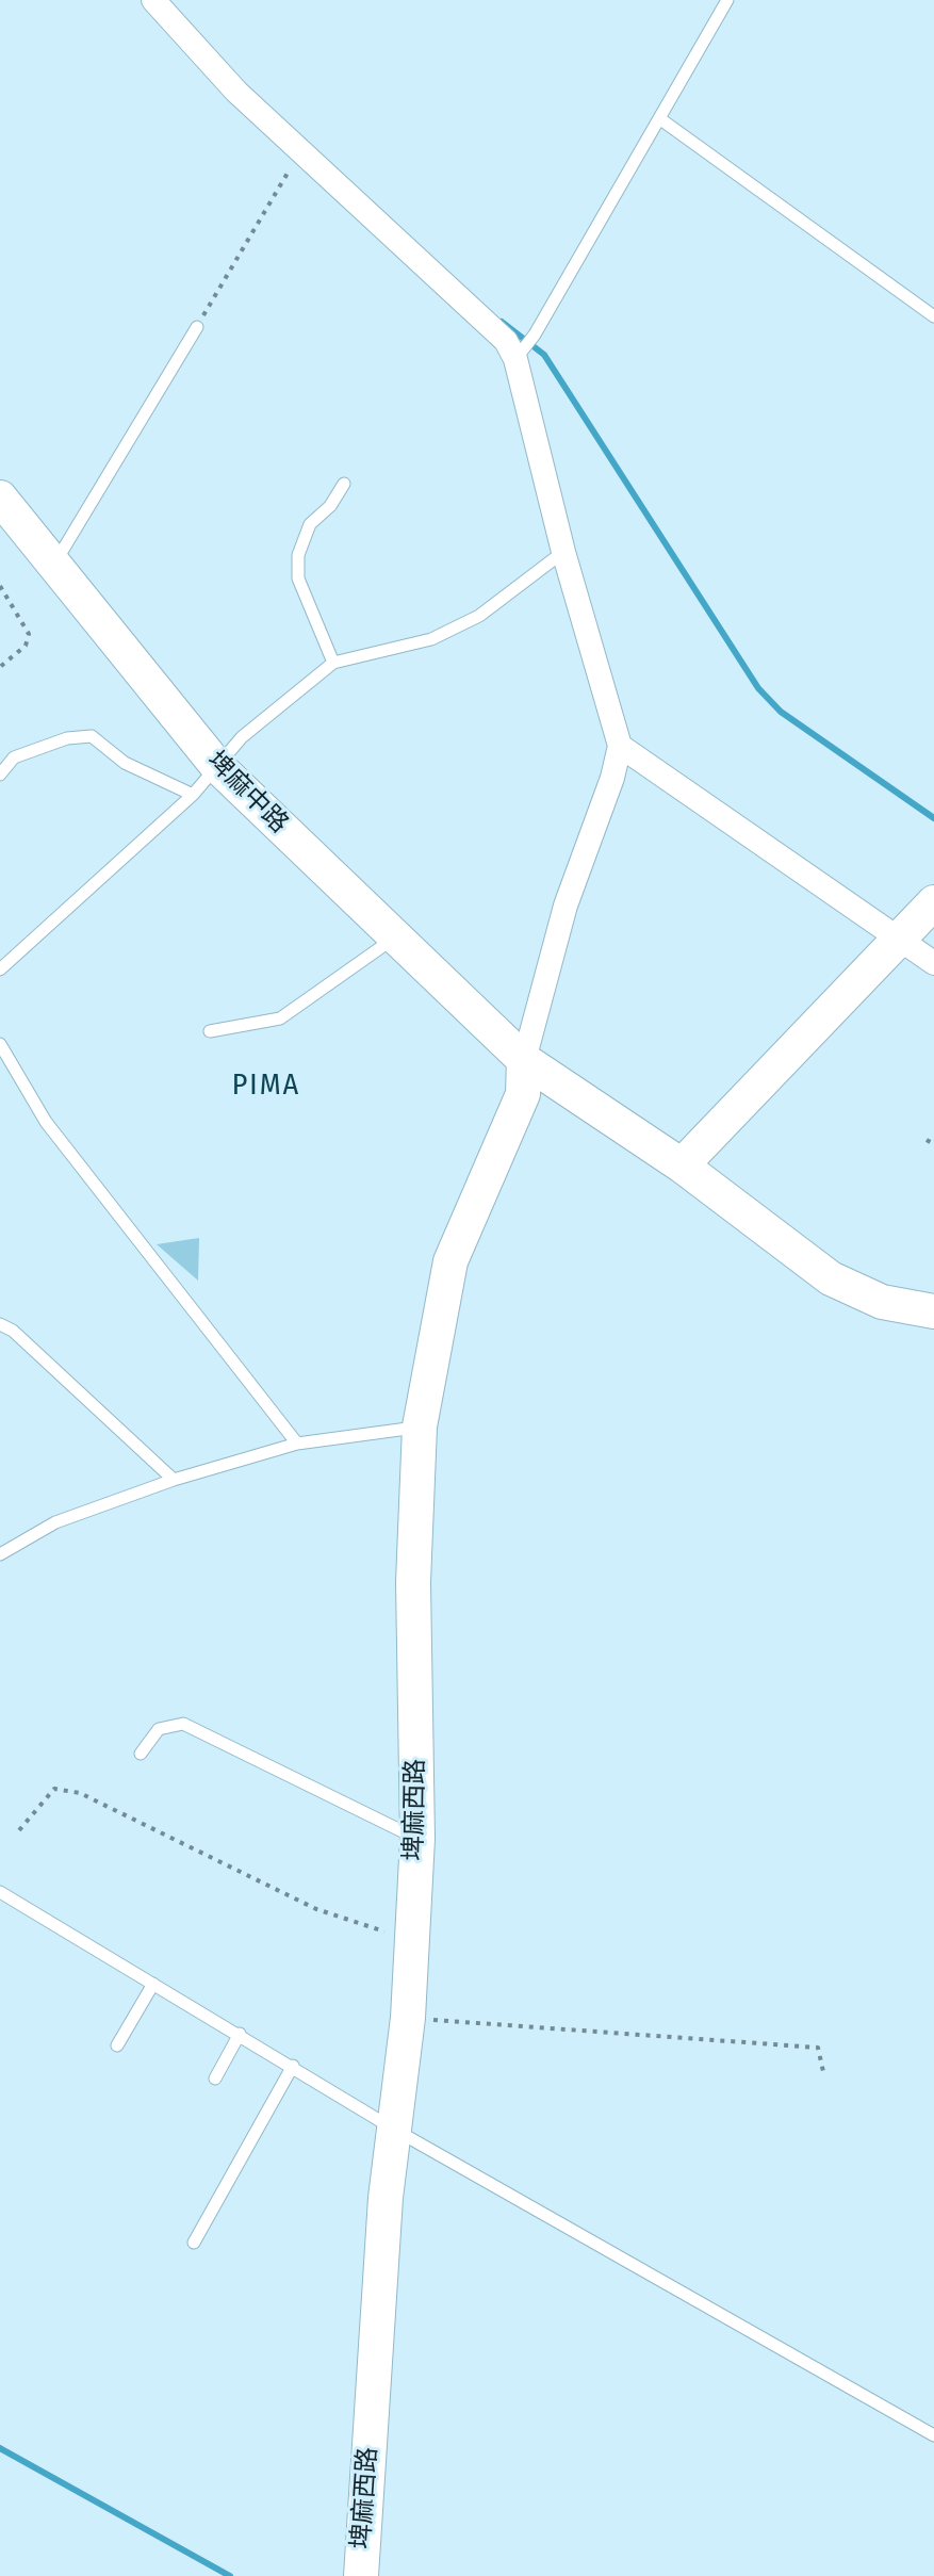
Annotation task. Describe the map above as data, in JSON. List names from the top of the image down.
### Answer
{
  "streets": {
    "street": ["埤麻中路", "埤麻西路"]
  },
  "crossings": [
    ["埤麻中路", "埤麻西路"]
  ],
  "districts": ["PIMA"]
}
